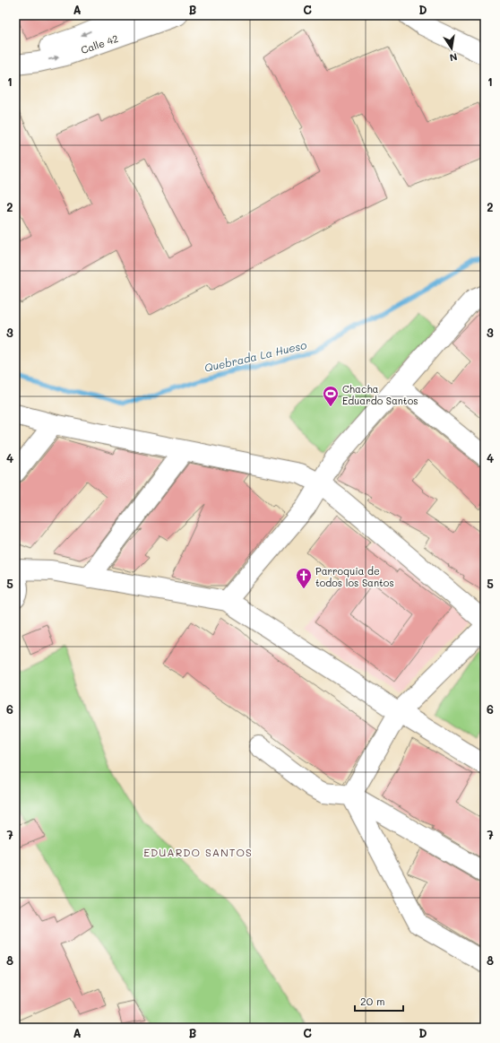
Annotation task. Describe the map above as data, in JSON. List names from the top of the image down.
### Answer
{
  "streets": {
    "street": ["Calle 42"]
  },
  "districts": ["EDUARDO SANTOS"],
  "water": ["Quebrada La Hueso"],
  "places": {
    "sports": ["Chacha Eduardo Santos"],
    "church": ["Parroquia de todos los Santos"]
  },
  "scale_bar": "20 m",
  "north": "bottom",
  "grid": {
    "columns": [
      "A",
      "B",
      "C",
      "D"
    ],
    "rows": [
      "1",
      "2",
      "3",
      "4",
      "5",
      "6",
      "7",
      "8"
    ]
  }
}
